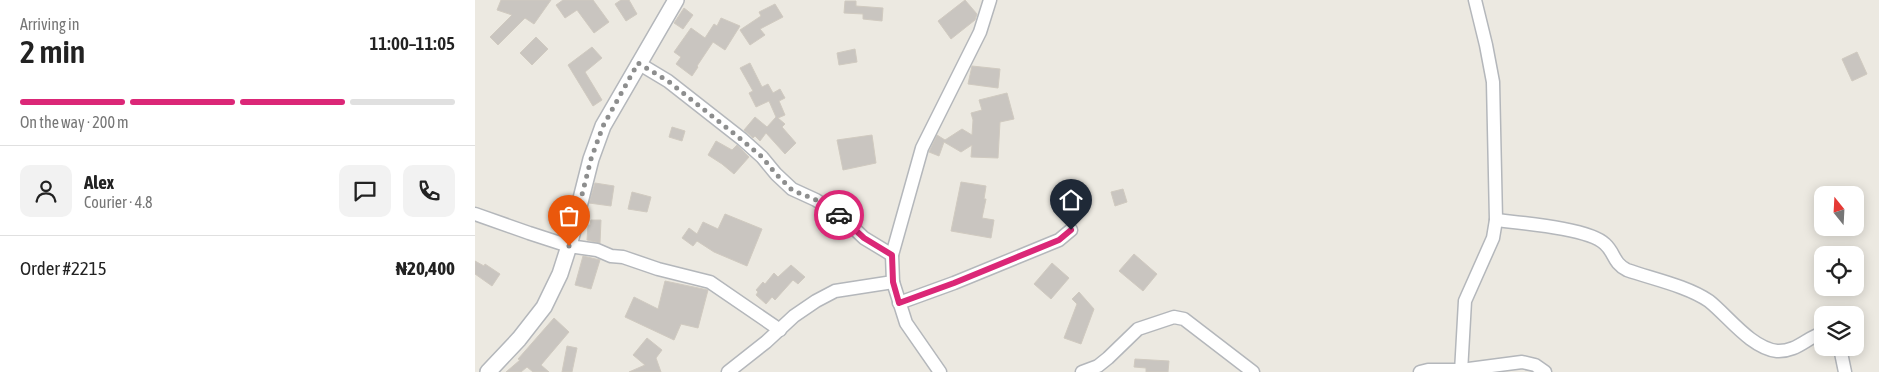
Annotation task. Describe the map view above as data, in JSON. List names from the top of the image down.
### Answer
{
  "north": "top",
  "page": {
    "heading": ["2 min", "Arriving in", "11:00–11:05"],
    "panel": [
      "Alex",
      "Courier · 4.8",
      "Order #2215",
      "₦20,400"
    ],
    "bar": "On the way · 200 m"
  }
}
